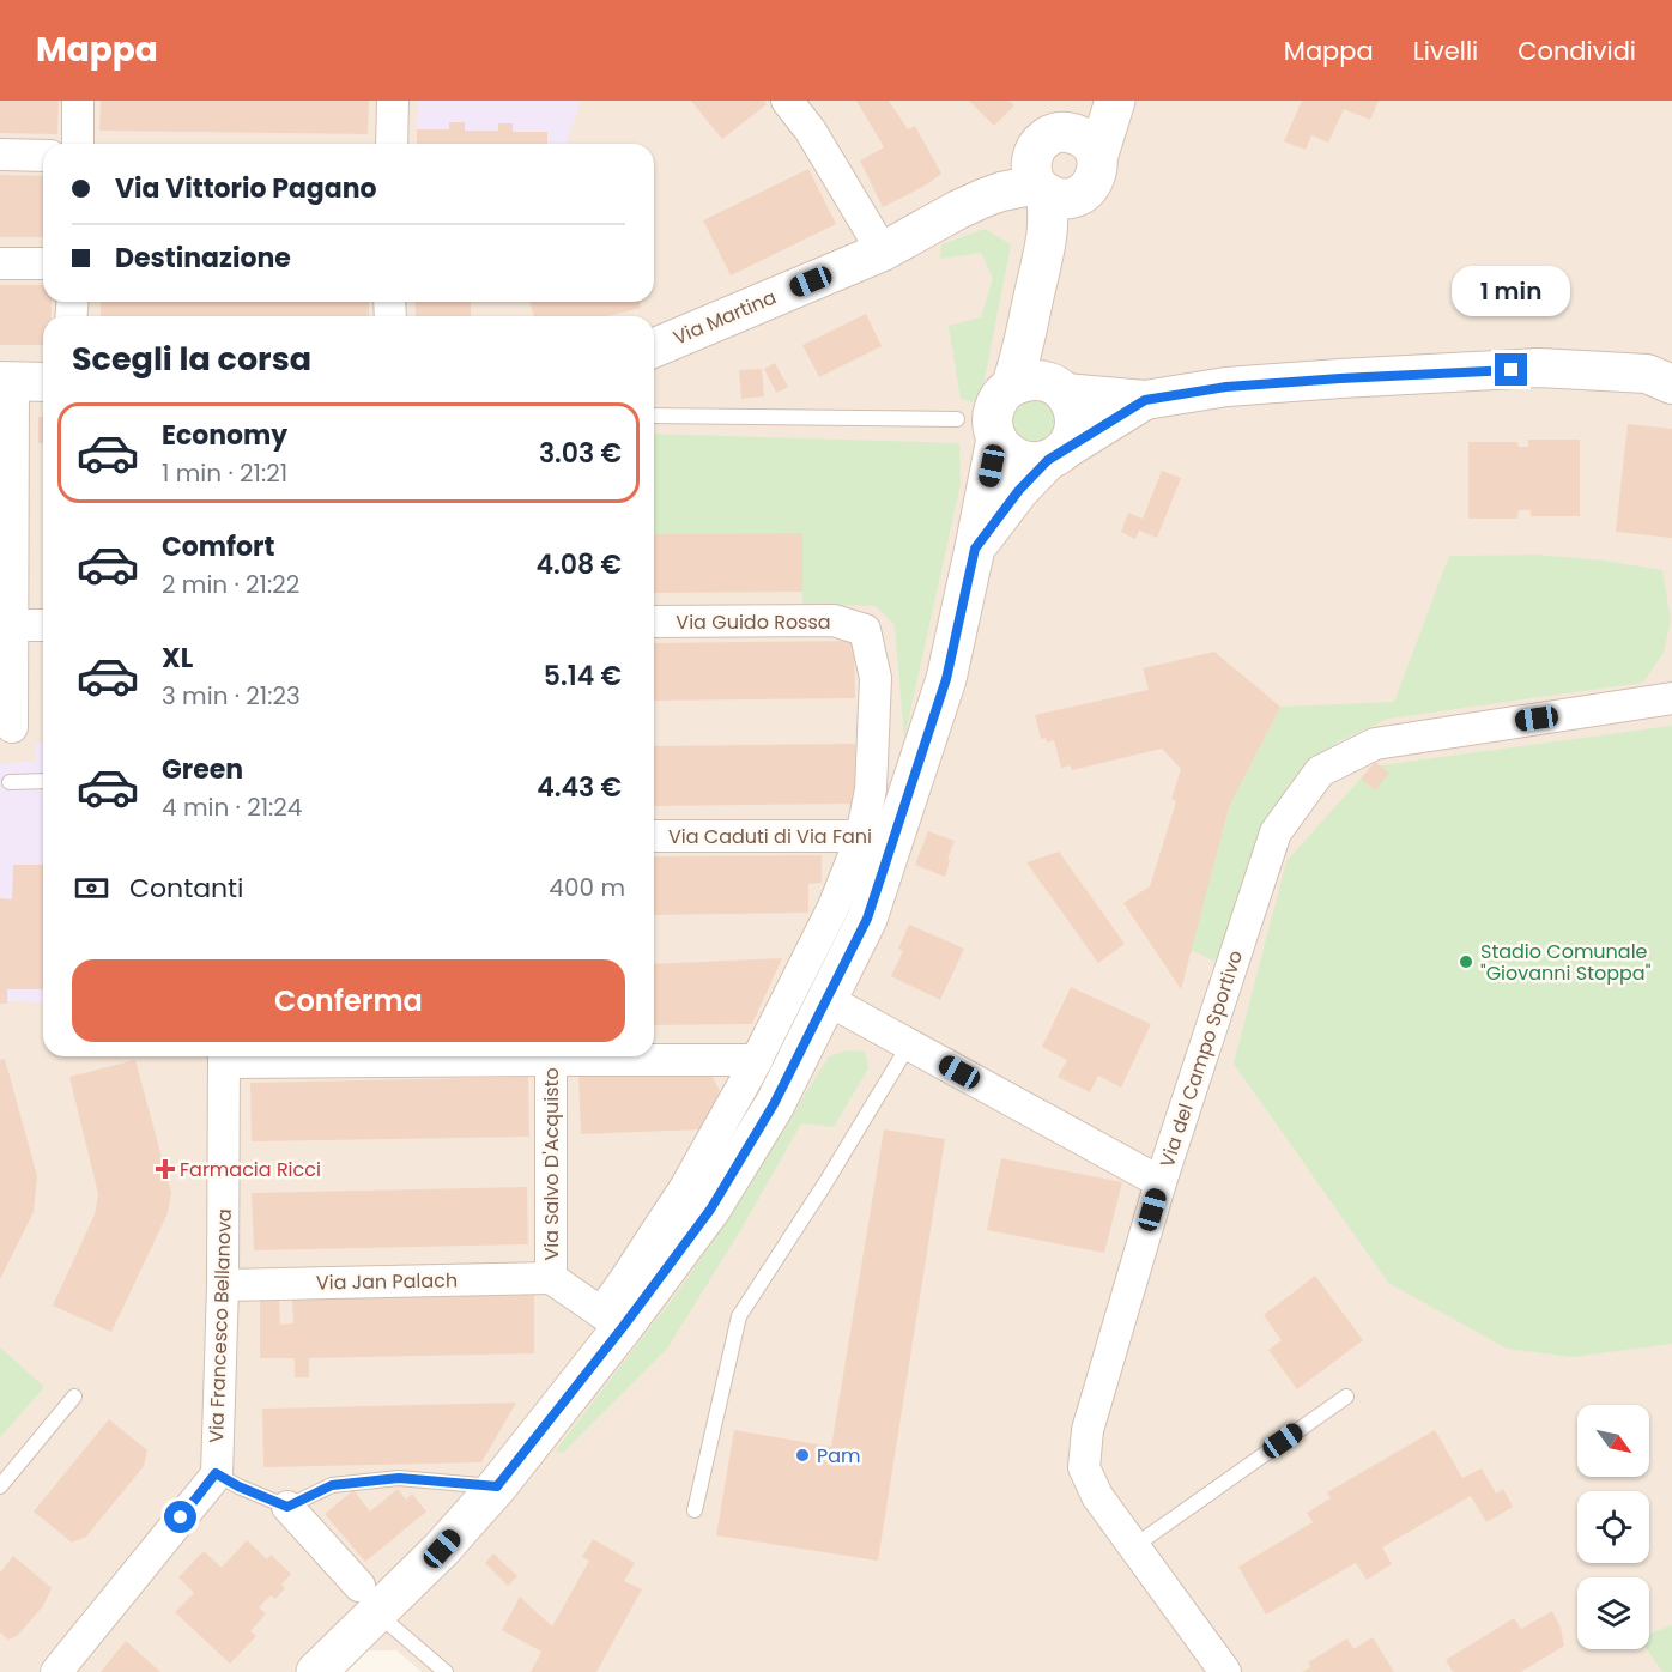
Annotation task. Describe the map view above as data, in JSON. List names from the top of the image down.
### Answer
{
  "streets": {
    "street": [
      "Via Martina",
      "Via Guido Rossa",
      "Via Caduti di Via Fani",
      "Via del Campo Sportivo",
      "Via Salvo D'Acquisto",
      "Via Jan Palach",
      "Via Francesco Bellanova"
    ]
  },
  "crossings": [
    ["Via Guido Rossa", "Via Caduti di Via Fani"],
    ["Via Salvo D'Acquisto", "Via Jan Palach"],
    ["Via Jan Palach", "Via Francesco Bellanova"]
  ],
  "places": {
    "other": ["Stadio Comunale \"Giovanni Stoppa\"", "Pam"],
    "health": ["Farmacia Ricci"]
  },
  "north": "bottom right",
  "page": {
    "header": "Mappa",
    "nav": ["Mappa", "Livelli", "Condividi"],
    "banner": ["Via Vittorio Pagano", "Destinazione"],
    "bubble": "1 min",
    "heading": "Scegli la corsa",
    "list": [
      {
        "name": "Economy",
        "note": "1 min · 21:21",
        "value": "3.03 €"
      },
      {
        "name": "Comfort",
        "note": "2 min · 21:22",
        "value": "4.08 €"
      },
      {
        "name": "XL",
        "note": "3 min · 21:23",
        "value": "5.14 €"
      },
      {
        "name": "Green",
        "note": "4 min · 21:24",
        "value": "4.43 €"
      }
    ],
    "pay": ["Contanti", "400 m"],
    "buttons": "Conferma"
  }
}
